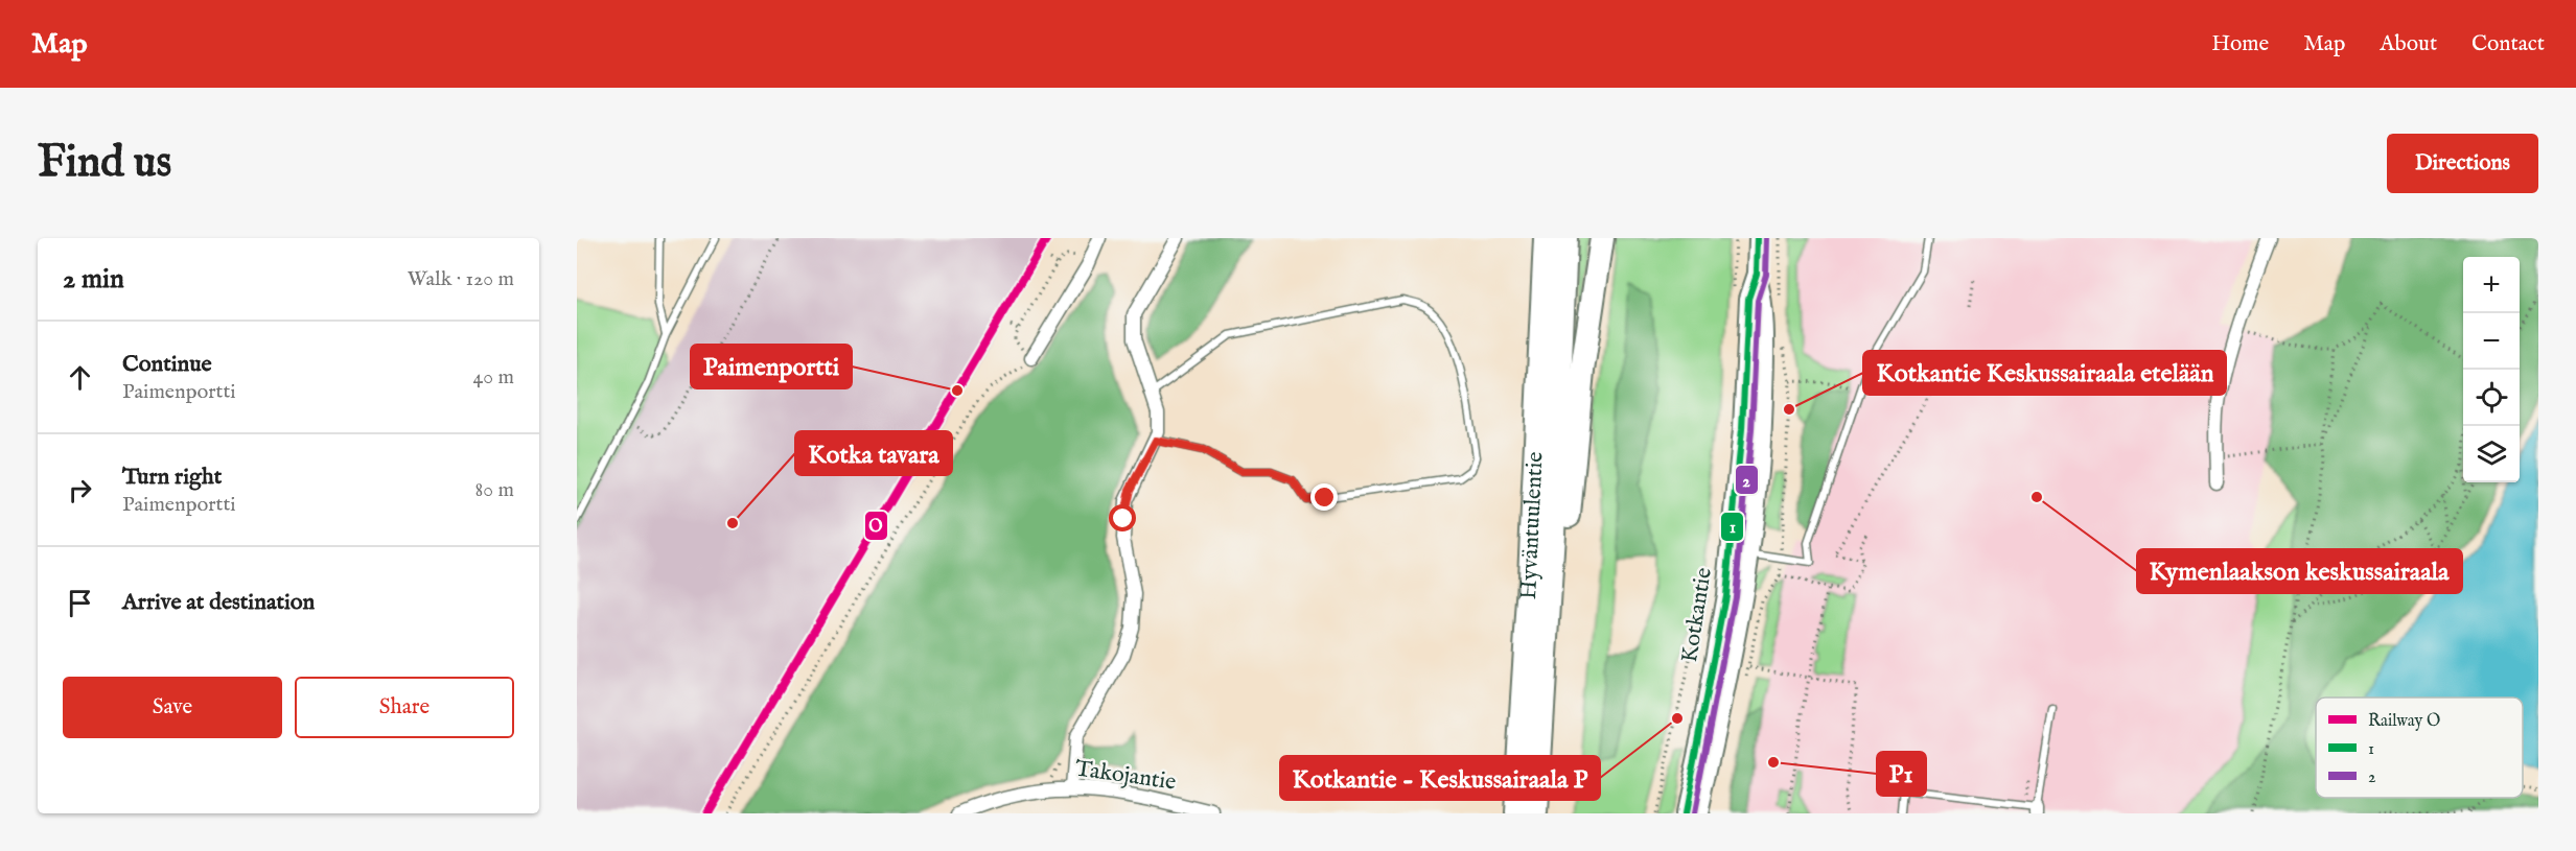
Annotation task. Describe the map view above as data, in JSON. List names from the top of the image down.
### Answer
{
  "streets": {
    "highway": ["Hyväntuulentie"],
    "street": ["Kotkantie", "Takojantie"]
  },
  "places": [
    "Paimenportti",
    "Kotkantie Keskussairaala etelään",
    "Kymenlaakson keskussairaala",
    "Kotka tavara",
    "Kotkantie - Keskussairaala P",
    "P1"
  ],
  "lines": ["rail line O", "transit line 1", "transit line 2"],
  "legend": ["Railway O", "1", "2"],
  "page": {
    "header": "Map",
    "nav": [
      "Home",
      "Map",
      "About",
      "Contact"
    ],
    "buttons": [
      "Directions",
      ["Save", "Share"]
    ],
    "title": "Find us",
    "heading": ["2 min", "Walk · 120 m"],
    "map_buttons": ["+", "−"],
    "list": [
      ["Continue", "Paimenportti", "40 m"],
      ["Turn right", "Paimenportti", "80 m"],
      "Arrive at destination"
    ]
  }
}
